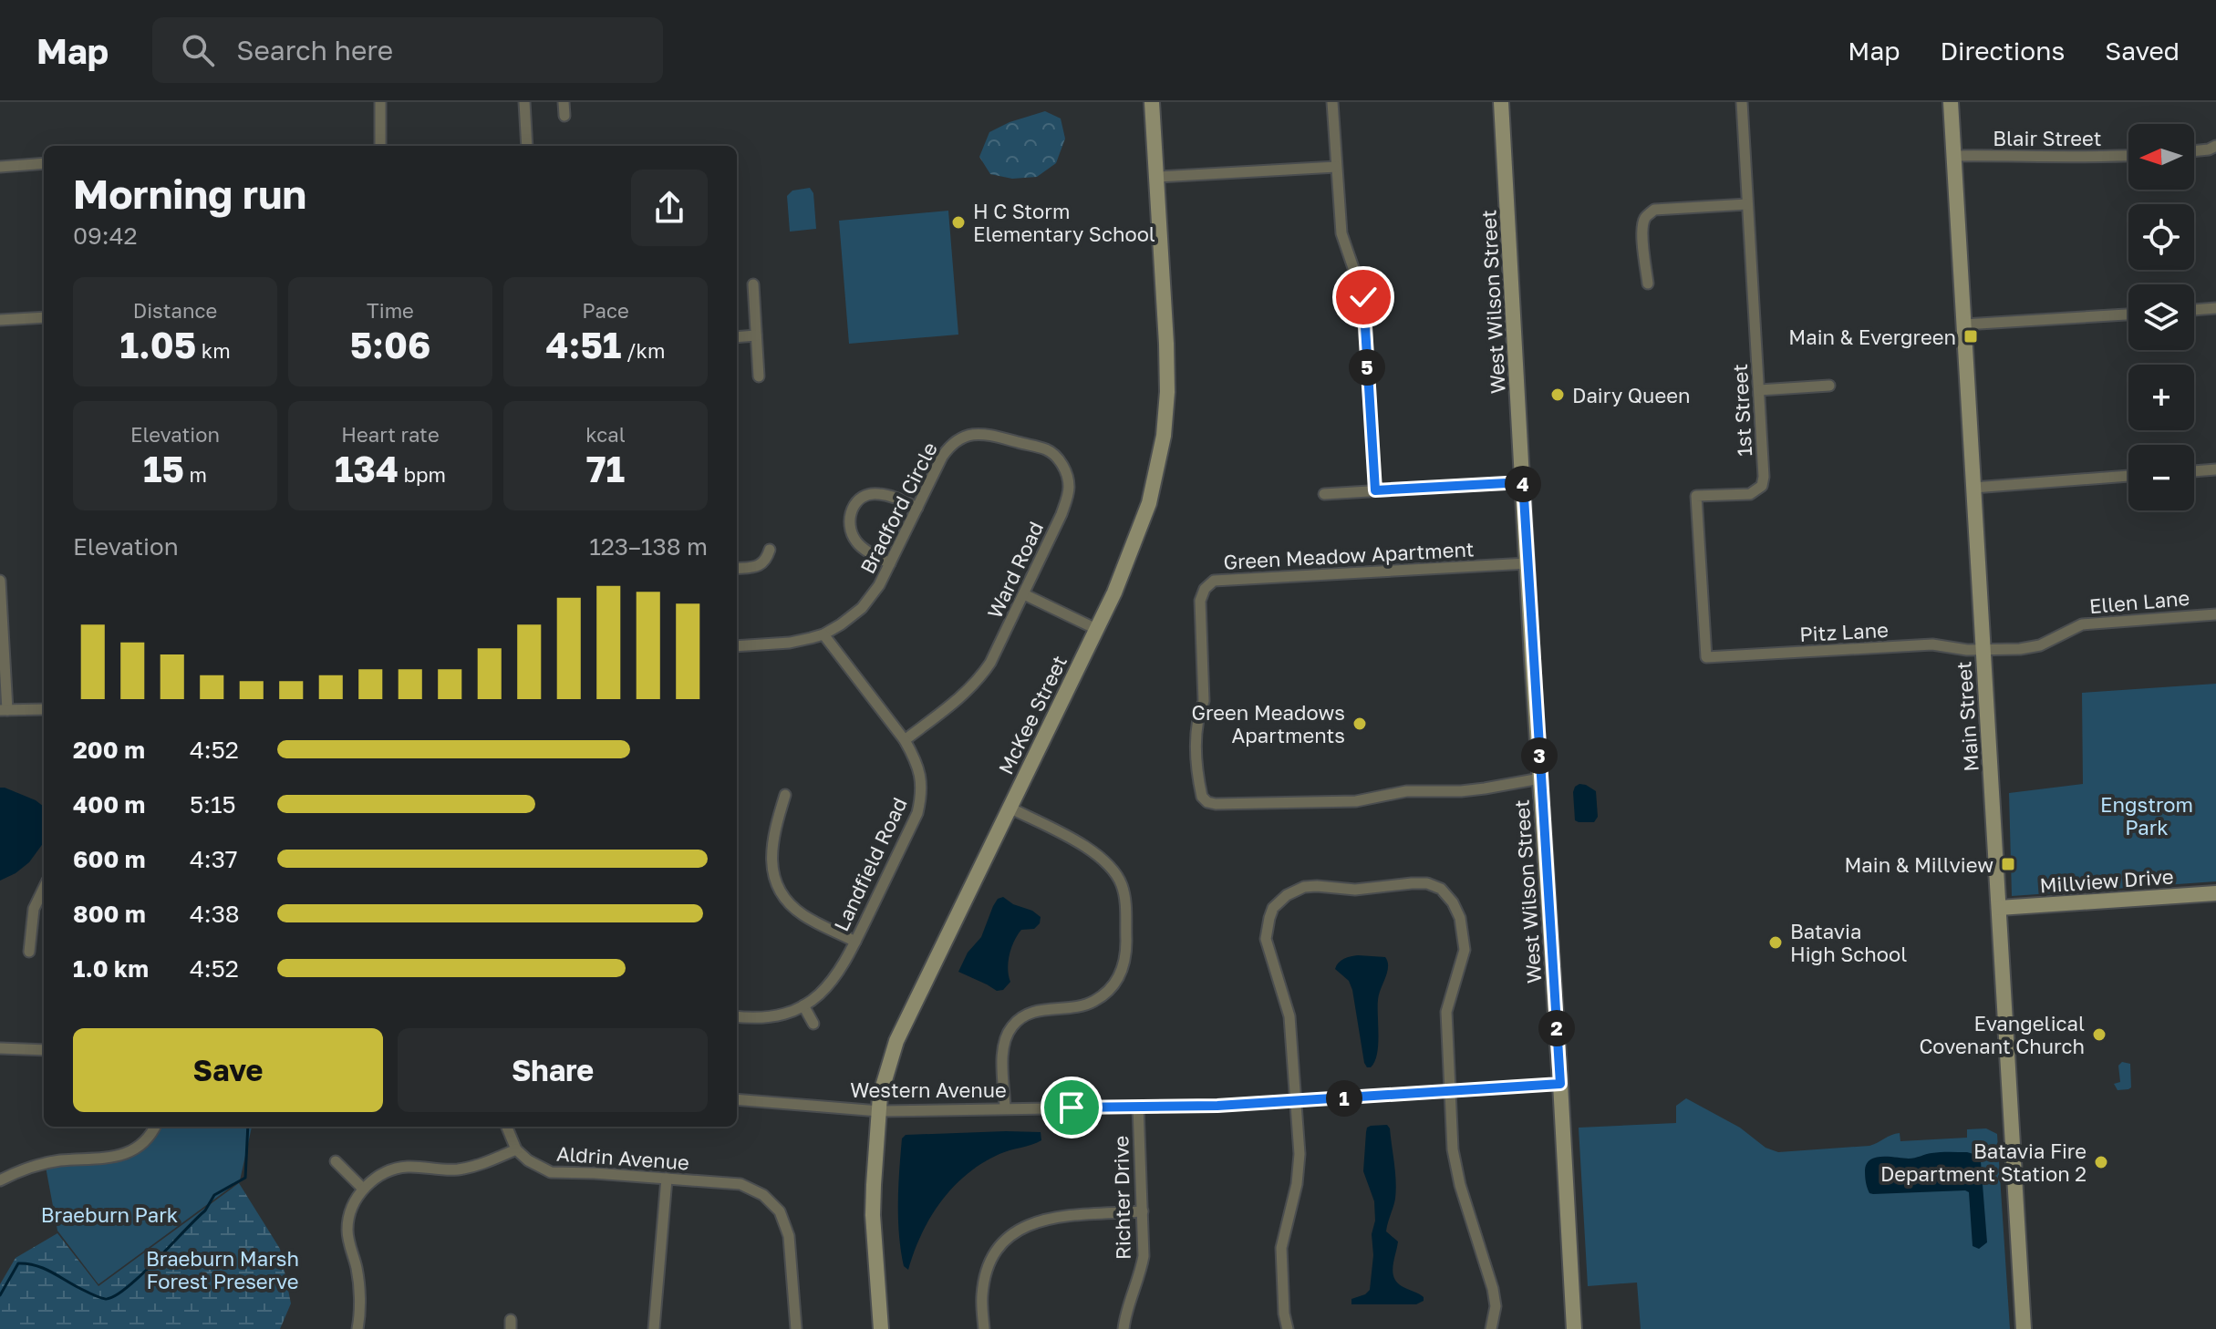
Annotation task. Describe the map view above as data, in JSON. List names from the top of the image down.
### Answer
{
  "streets": {
    "main road": [
      "West Wilson Street",
      "McKee Street",
      "Main Street",
      "Millview Drive"
    ],
    "street": [
      "Blair Street",
      "1st Street",
      "Bradford Circle",
      "Green Meadow Apartment",
      "Ward Road",
      "Ellen Lane",
      "Pitz Lane",
      "Landfield Road",
      "Western Avenue",
      "Aldrin Avenue",
      "Richter Drive"
    ]
  },
  "crossings": [
    ["Blair Street", "Main Street"],
    ["West Wilson Street", "Green Meadow Apartment"],
    ["West Wilson Street", "Western Avenue"],
    ["1st Street", "Pitz Lane"],
    ["Bradford Circle", "Ward Road"],
    ["Bradford Circle", "Landfield Road"],
    ["Ward Road", "Landfield Road"],
    ["Ellen Lane", "Pitz Lane"],
    ["Ellen Lane", "Main Street"],
    ["Pitz Lane", "Main Street"],
    ["McKee Street", "Western Avenue"],
    ["Main Street", "Millview Drive"],
    ["Western Avenue", "Richter Drive"]
  ],
  "parks": ["Engstrom Park", "Braeburn Park", "Braeburn Marsh Forest Preserve"],
  "places": {
    "other": [
      "H C Storm Elementary School",
      "Dairy Queen",
      "Green Meadows Apartments",
      "Batavia High School",
      "Evangelical Covenant Church",
      "Batavia Fire Department Station 2"
    ],
    "transit": ["Main & Evergreen", "Main & Millview"]
  },
  "north": "left",
  "page": {
    "header": "Map",
    "search": "Search here",
    "nav": ["Map", "Directions", "Saved"],
    "map_buttons": ["+", "−"],
    "heading": ["Morning run", "09:42"],
    "stats": [
      ["Distance", "1.05 km"],
      ["Time", "5:06"],
      ["Pace", "4:51 /km"],
      ["Elevation", "15 m"],
      ["Heart rate", "134 bpm"],
      ["kcal", "71"]
    ],
    "pins": [
      "5",
      "4",
      "3",
      "2",
      "1"
    ],
    "chart": ["Elevation", "123–138 m"],
    "list": [
      {
        "name": "200 m",
        "note": "4:52"
      },
      {
        "name": "400 m",
        "note": "5:15"
      },
      {
        "name": "600 m",
        "note": "4:37"
      },
      {
        "name": "800 m",
        "note": "4:38"
      },
      {
        "name": "1.0 km",
        "note": "4:52"
      }
    ],
    "buttons": ["Save", "Share"]
  }
}
